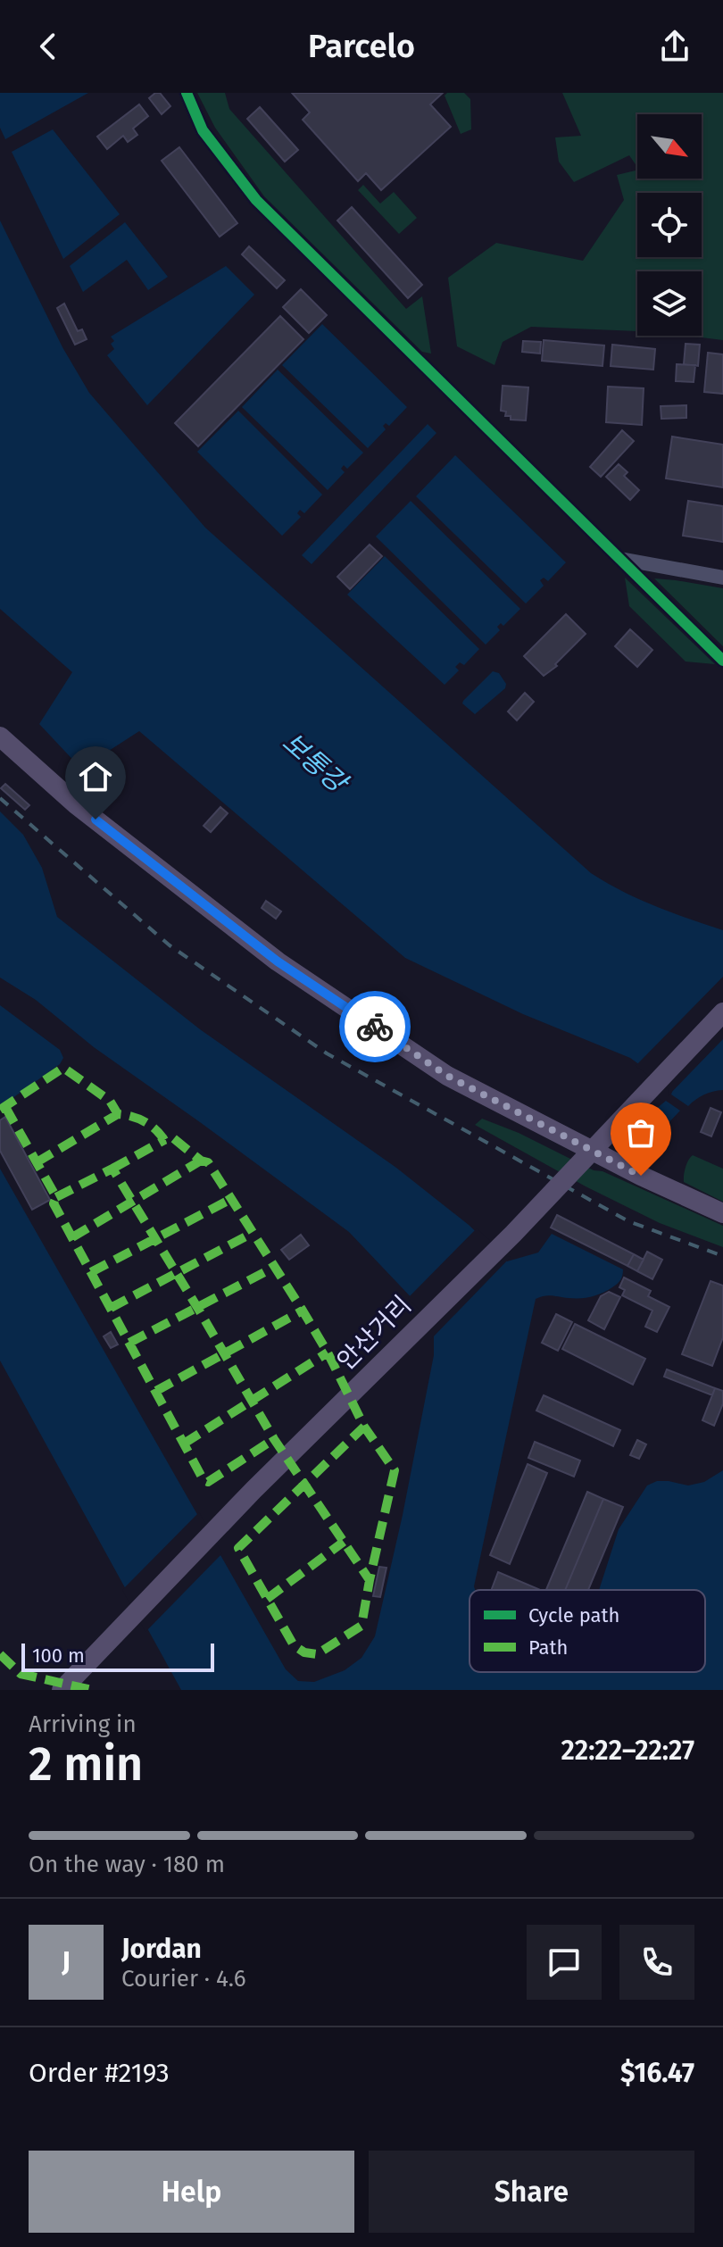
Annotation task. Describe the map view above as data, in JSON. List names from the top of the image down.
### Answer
{
  "streets": {
    "main road": ["안산거리"]
  },
  "water": ["보통강"],
  "legend": ["Cycle path", "Path"],
  "scale_bar": "100 m",
  "north": "bottom right",
  "page": {
    "header": "Parcelo",
    "scale": "100 m",
    "heading": ["2 min", "Arriving in", "22:22–22:27"],
    "panel": [
      "Jordan",
      "Courier · 4.6",
      "Order #2193",
      "$16.47"
    ],
    "bar": "On the way · 180 m",
    "round": "J",
    "buttons": ["Help", "Share"]
  }
}
